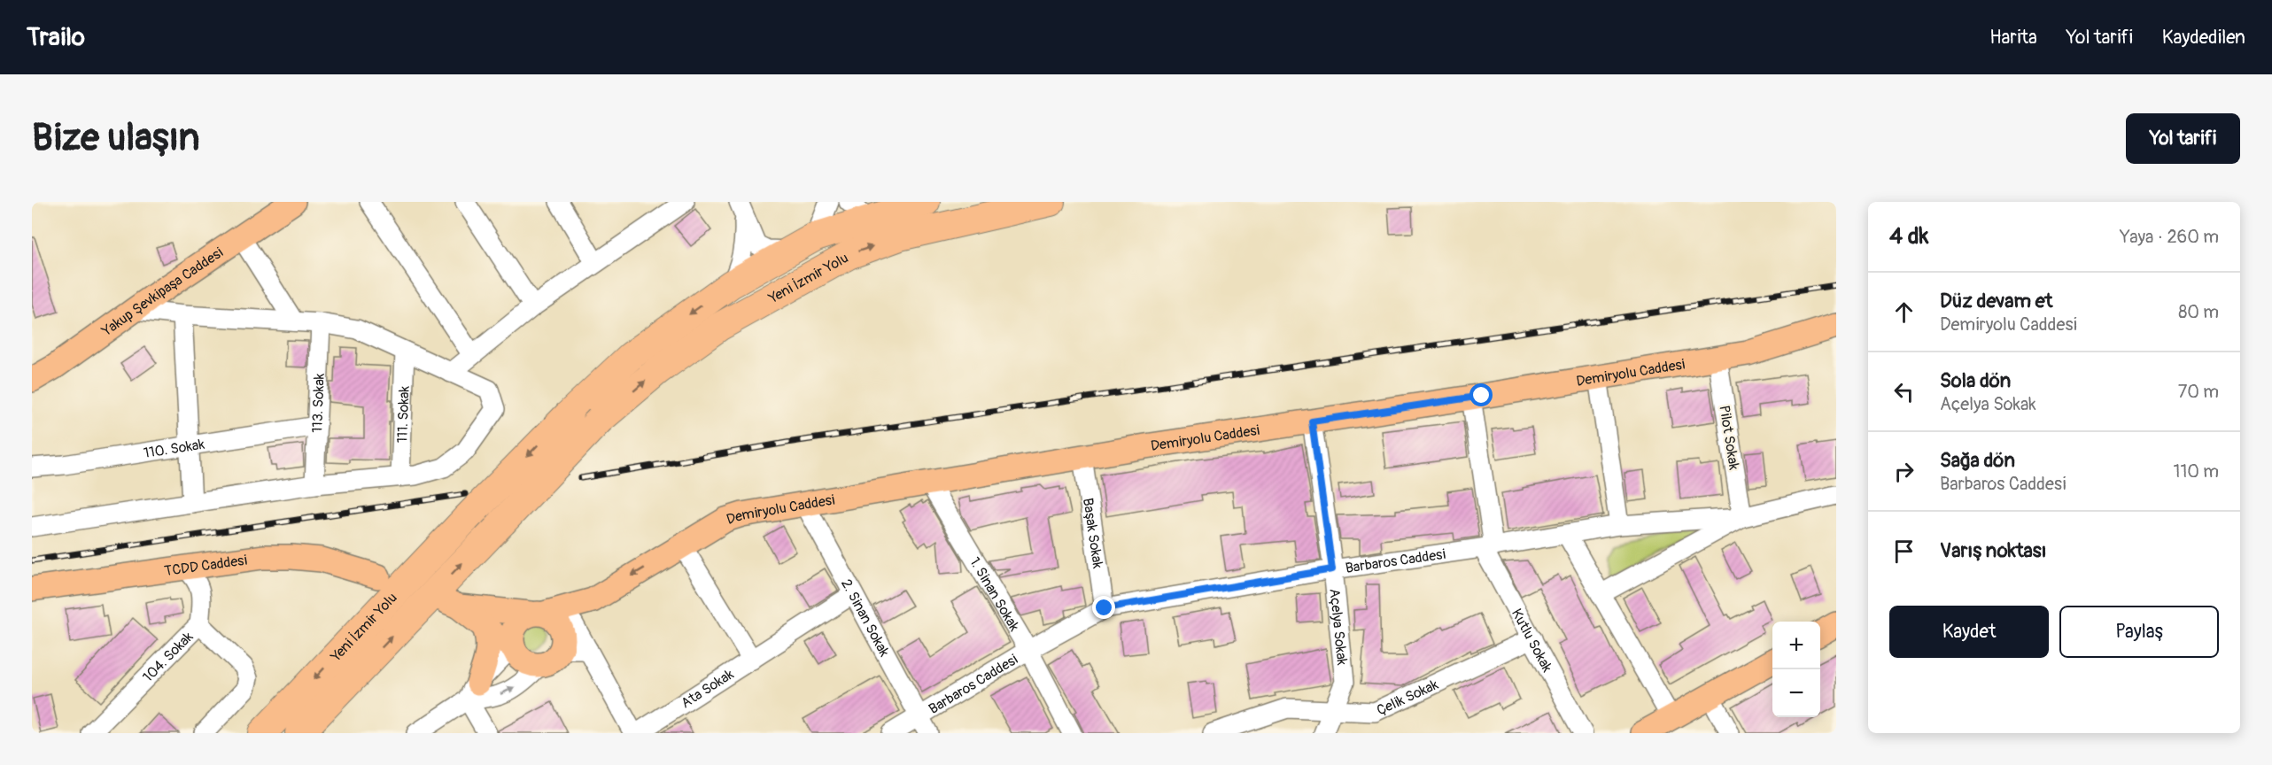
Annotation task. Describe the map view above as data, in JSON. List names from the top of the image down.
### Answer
{
  "streets": {
    "highway": ["Yeni İzmir Yolu"],
    "main road": ["Yakup Şevkipaşa Caddesi", "Demiryolu Caddesi", "TCDD Caddesi"],
    "street": [
      "113. Sokak",
      "111. Sokak",
      "Pilot Sokak",
      "110. Sokak",
      "Başak Sokak",
      "Barbaros Caddesi",
      "1. Sinan Sokak",
      "2. Sinan Sokak",
      "Açelya Sokak",
      "Kutlu Sokak",
      "104. Sokak",
      "Ata Sokak",
      "Çelik Sokak"
    ]
  },
  "crossings": [
    ["Demiryolu Caddesi", "Pilot Sokak"],
    ["Demiryolu Caddesi", "Başak Sokak"],
    ["Demiryolu Caddesi", "1. Sinan Sokak"],
    ["Demiryolu Caddesi", "2. Sinan Sokak"],
    ["Demiryolu Caddesi", "Açelya Sokak"],
    ["113. Sokak", "110. Sokak"],
    ["Pilot Sokak", "Barbaros Caddesi"],
    ["Başak Sokak", "Barbaros Caddesi"],
    ["Barbaros Caddesi", "1. Sinan Sokak"],
    ["Barbaros Caddesi", "2. Sinan Sokak"],
    ["Barbaros Caddesi", "Açelya Sokak"],
    ["Barbaros Caddesi", "Kutlu Sokak"],
    ["TCDD Caddesi", "104. Sokak"],
    ["2. Sinan Sokak", "Ata Sokak"],
    ["Açelya Sokak", "Çelik Sokak"],
    ["Kutlu Sokak", "Çelik Sokak"]
  ],
  "page": {
    "header": "Trailo",
    "nav": ["Harita", "Yol tarifi", "Kaydedilen"],
    "buttons": [
      "Yol tarifi",
      ["Kaydet", "Paylaş"]
    ],
    "title": "Bize ulaşın",
    "heading": ["4 dk", "Yaya · 260 m"],
    "list": [
      ["Düz devam et", "Demiryolu Caddesi", "80 m"],
      ["Sola dön", "Açelya Sokak", "70 m"],
      ["Sağa dön", "Barbaros Caddesi", "110 m"],
      "Varış noktası"
    ],
    "map_buttons": ["+", "−"]
  }
}
